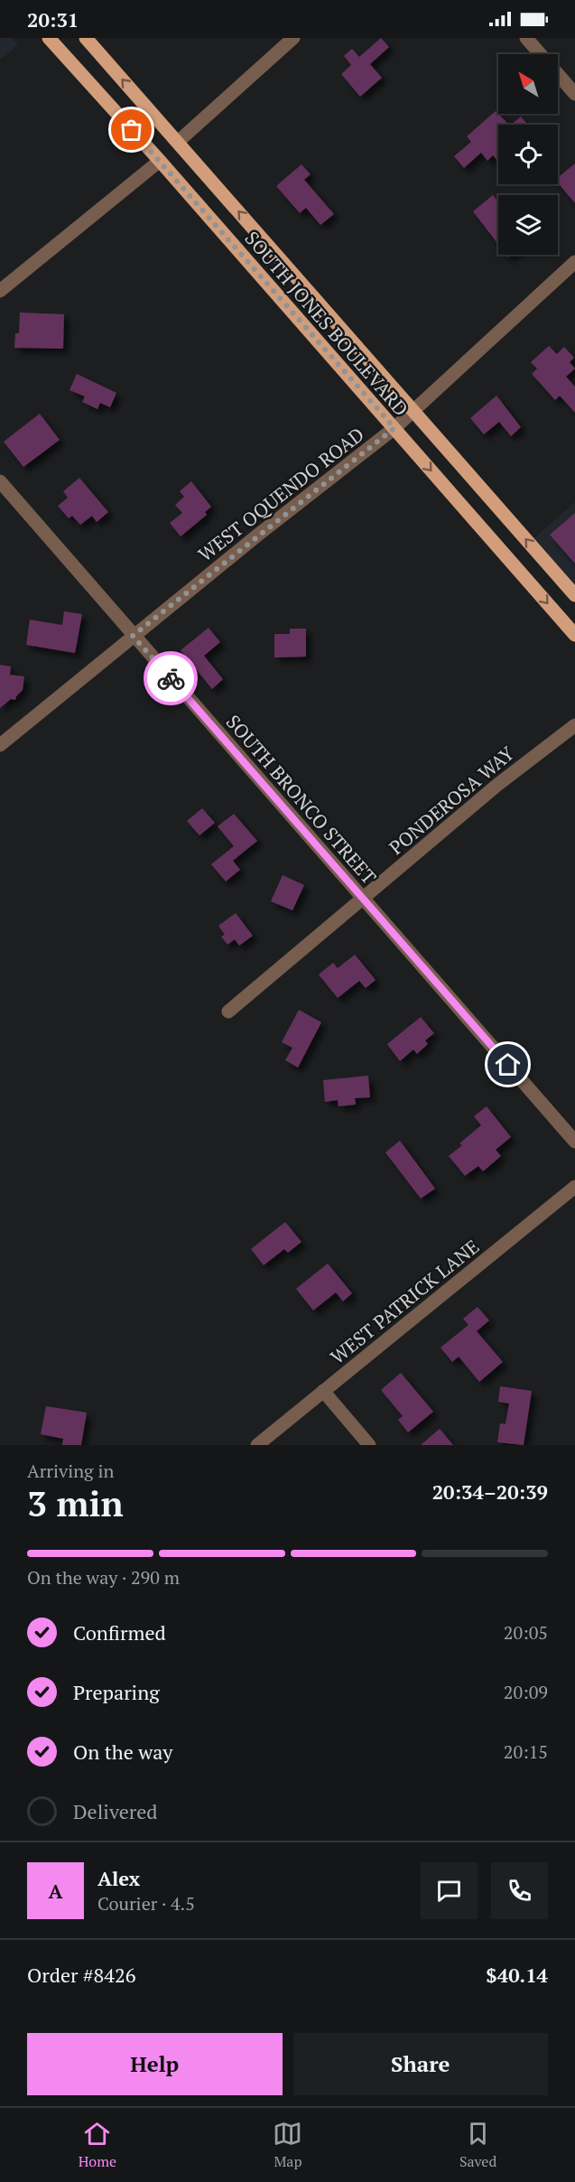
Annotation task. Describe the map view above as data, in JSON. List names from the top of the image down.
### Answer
{
  "streets": {
    "main road": ["SOUTH JONES BOULEVARD"],
    "street": [
      "WEST OQUENDO ROAD",
      "SOUTH BRONCO STREET",
      "PONDEROSA WAY",
      "WEST PATRICK LANE"
    ]
  },
  "crossings": [
    ["SOUTH JONES BOULEVARD", "WEST OQUENDO ROAD"],
    ["WEST OQUENDO ROAD", "SOUTH BRONCO STREET"],
    ["SOUTH BRONCO STREET", "PONDEROSA WAY"]
  ],
  "north": "top left",
  "page": {
    "status": "20:31",
    "heading": ["3 min", "Arriving in", "20:34–20:39"],
    "panel": [
      "Alex",
      "Courier · 4.5",
      "Order #8426",
      "$40.14"
    ],
    "bar": "On the way · 290 m",
    "list": [
      ["Confirmed", "20:05"],
      ["Preparing", "20:09"],
      ["On the way", "20:15"],
      "Delivered"
    ],
    "round": "A",
    "buttons": ["Help", "Share"],
    "tabs": ["Home", "Map", "Saved"]
  }
}
